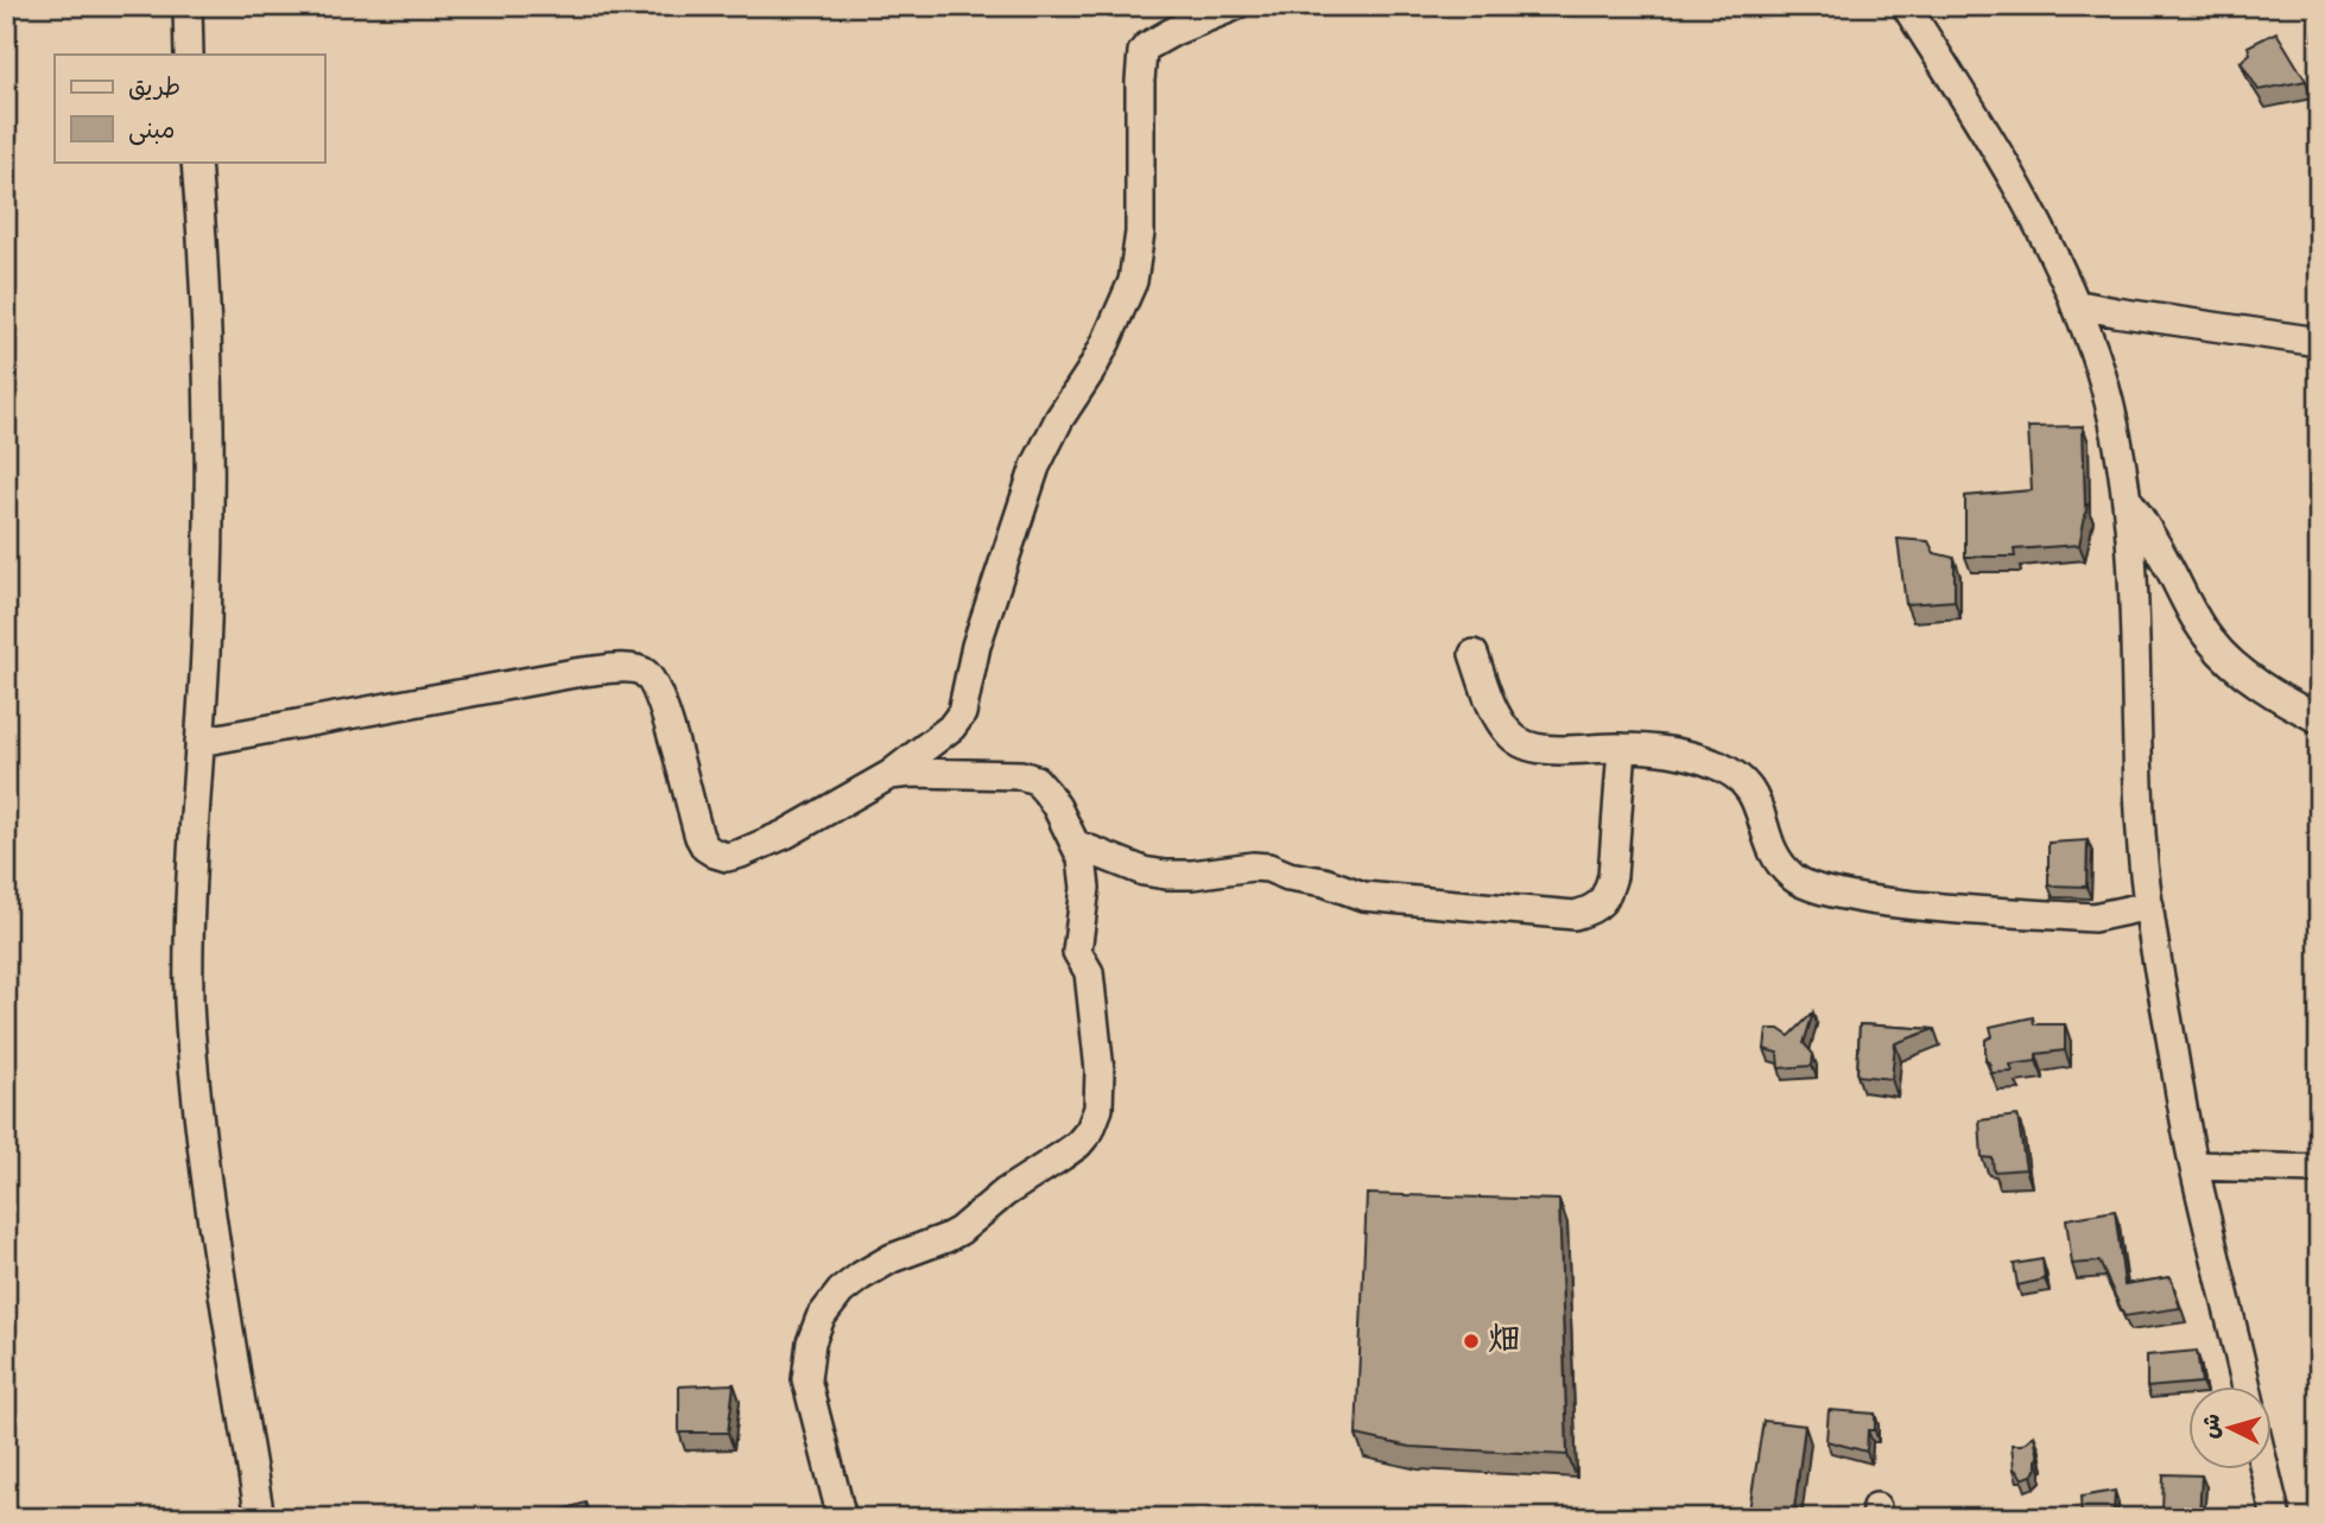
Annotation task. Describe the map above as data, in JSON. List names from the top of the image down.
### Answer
{
  "places": ["畑"],
  "legend": ["طريق", "مبنى"],
  "north": "left"
}
